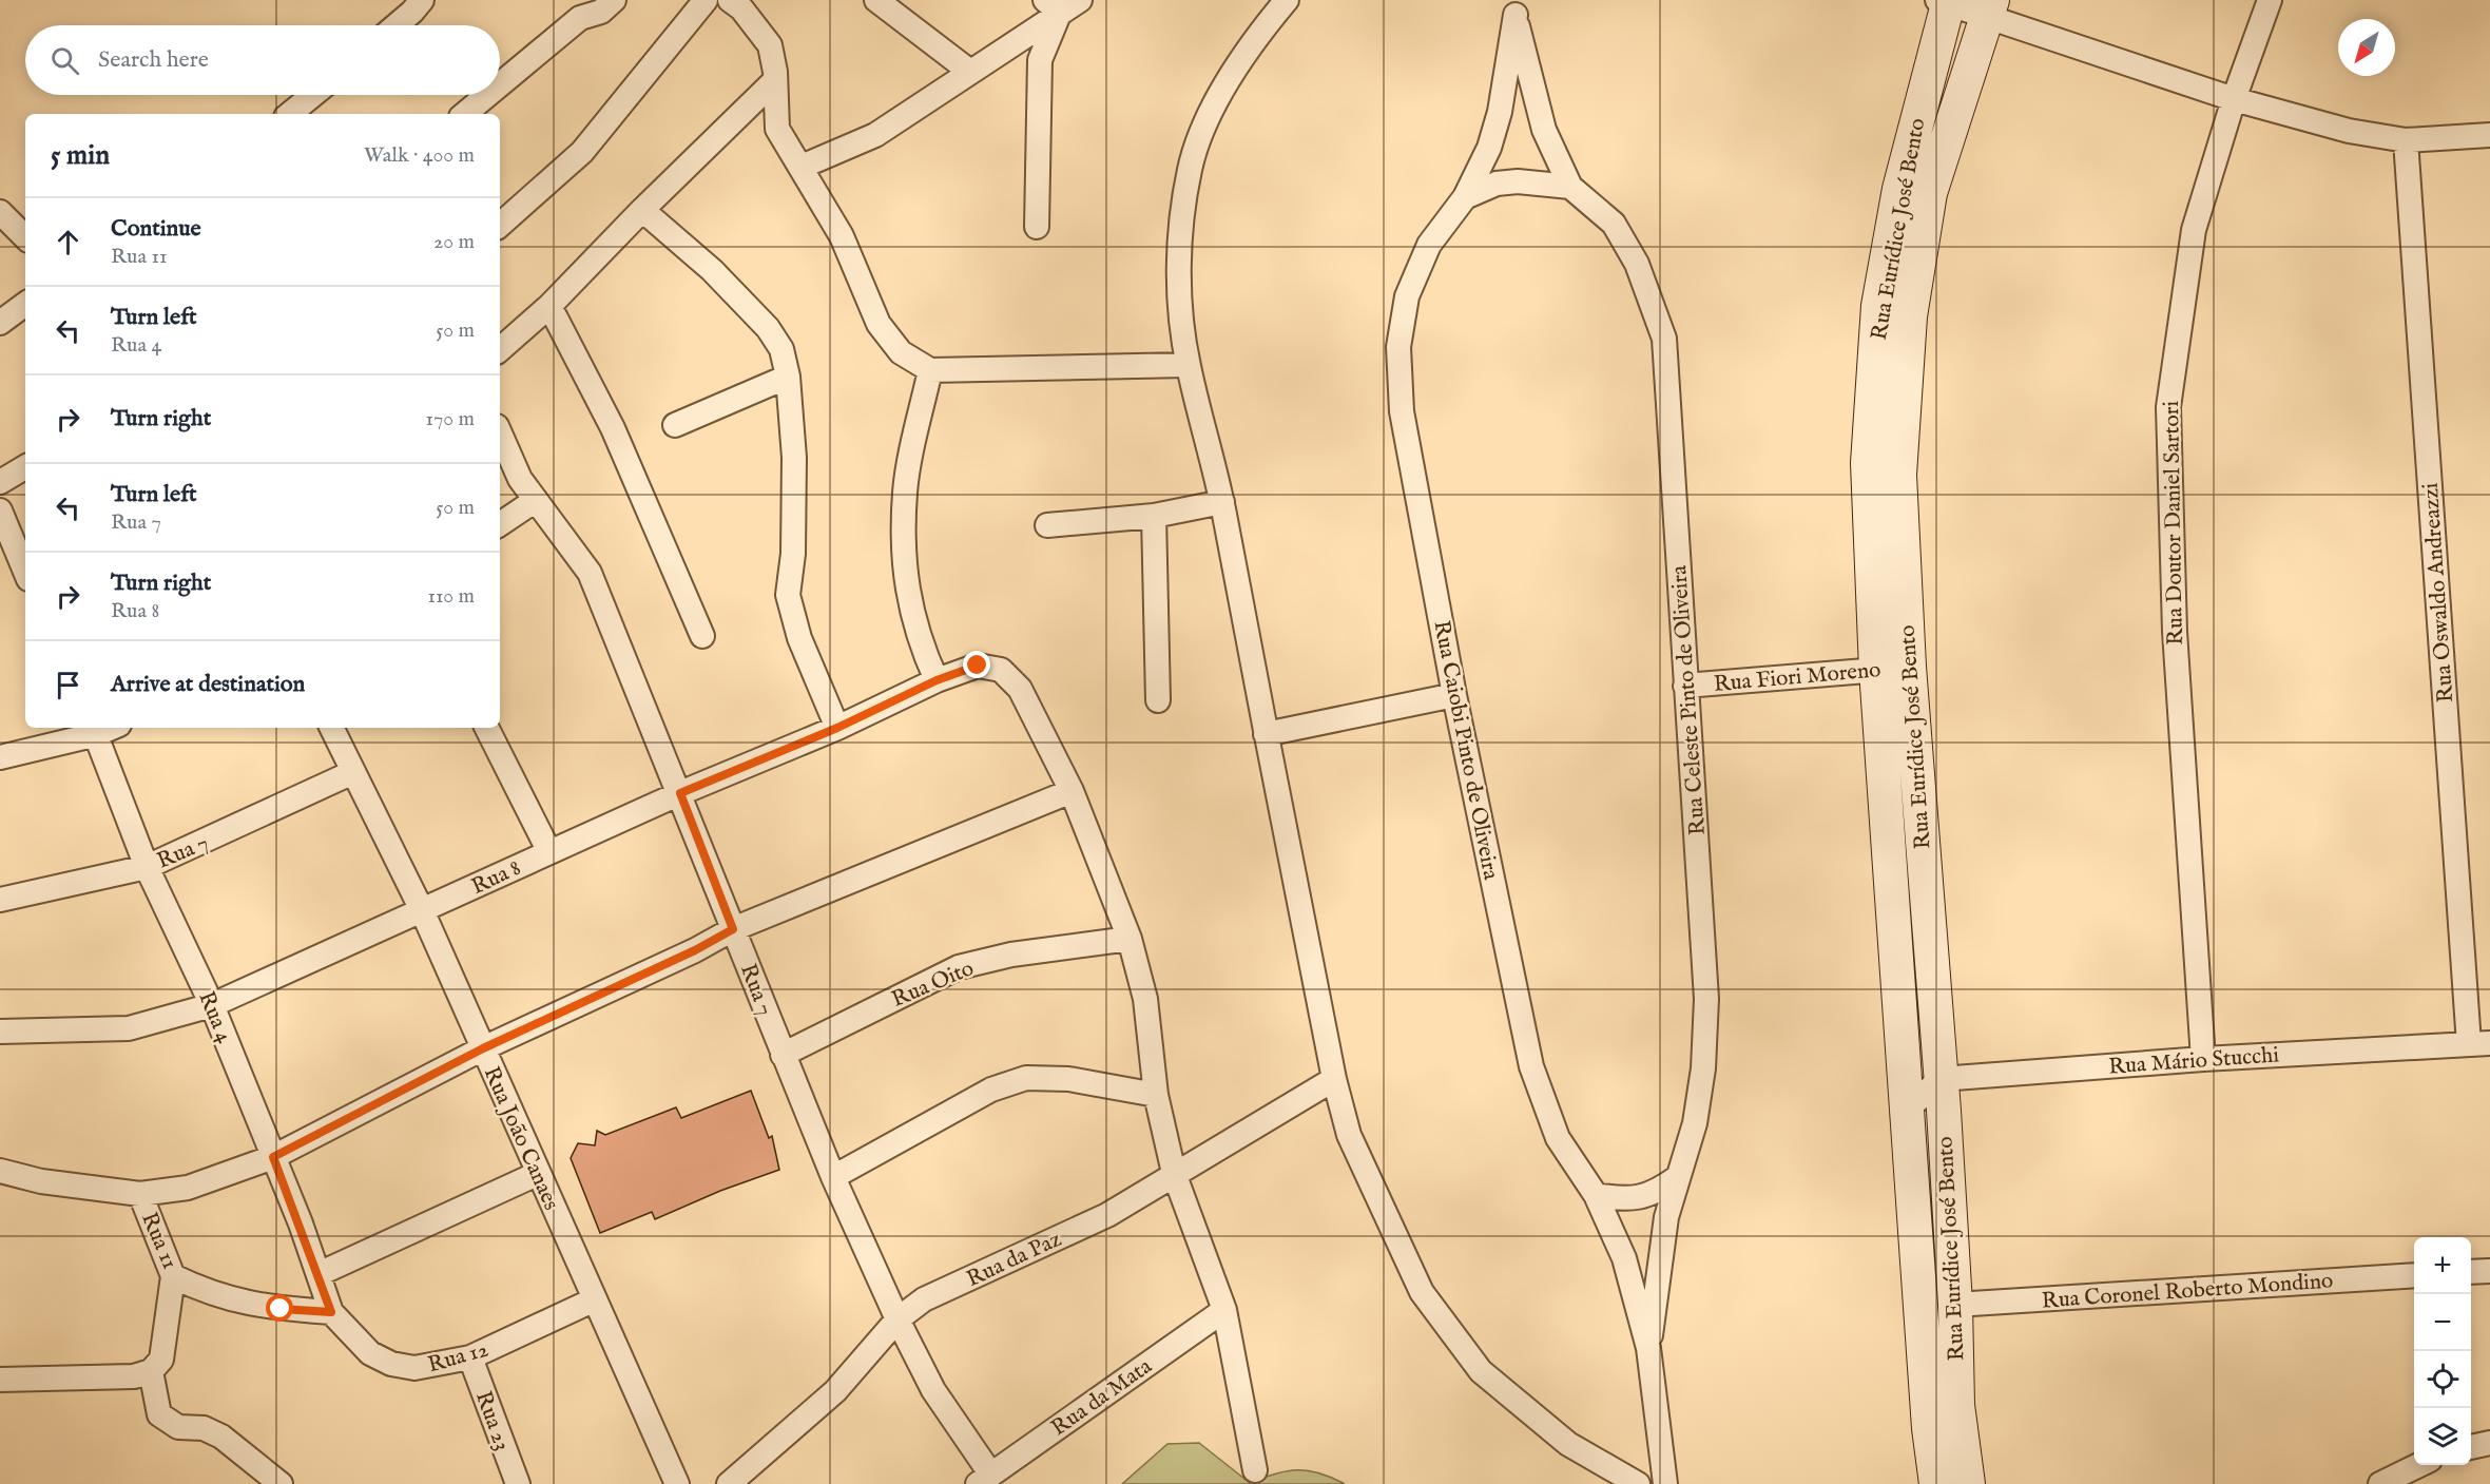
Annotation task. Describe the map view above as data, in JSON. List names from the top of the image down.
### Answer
{
  "streets": {
    "street": [
      "Rua Eurídice José Bento",
      "Rua Doutor Daniel Sartori",
      "Rua Oswaldo Andreazzi",
      "Rua Fiori Moreno",
      "Rua Celeste Pinto de Oliveira",
      "Rua Caiobi Pinto de Oliveira",
      "Rua 7",
      "Rua 8",
      "Rua Oito",
      "Rua 4",
      "Rua Mário Stucchi",
      "Rua João Canaes",
      "Rua 11",
      "Rua da Paz",
      "Rua Coronel Roberto Mondino",
      "Rua 12",
      "Rua da Mata",
      "Rua 23"
    ]
  },
  "crossings": [
    ["Rua Eurídice José Bento", "Rua Fiori Moreno"],
    ["Rua Eurídice José Bento", "Rua Mário Stucchi"],
    ["Rua Eurídice José Bento", "Rua Coronel Roberto Mondino"],
    ["Rua Doutor Daniel Sartori", "Rua Mário Stucchi"],
    ["Rua Oswaldo Andreazzi", "Rua Mário Stucchi"],
    ["Rua Fiori Moreno", "Rua Celeste Pinto de Oliveira"],
    ["Rua Celeste Pinto de Oliveira", "Rua Caiobi Pinto de Oliveira"],
    ["Rua 7", "Rua 8"],
    ["Rua 7", "Rua Oito"],
    ["Rua 7", "Rua 4"],
    ["Rua 7", "Rua João Canaes"],
    ["Rua 7", "Rua da Paz"],
    ["Rua 7", "Rua da Mata"],
    ["Rua 8", "Rua 4"],
    ["Rua 8", "Rua João Canaes"],
    ["Rua 4", "Rua 11"],
    ["Rua 4", "Rua 12"],
    ["Rua João Canaes", "Rua 12"],
    ["Rua 11", "Rua 12"],
    ["Rua 12", "Rua 23"]
  ],
  "north": "bottom left",
  "page": {
    "search": "Search here",
    "heading": ["5 min", "Walk · 400 m"],
    "list": [
      ["Continue", "Rua 11", "20 m"],
      ["Turn left", "Rua 4", "50 m"],
      ["Turn right", "170 m"],
      ["Turn left", "Rua 7", "50 m"],
      ["Turn right", "Rua 8", "110 m"],
      "Arrive at destination"
    ],
    "map_buttons": ["+", "−"]
  }
}
